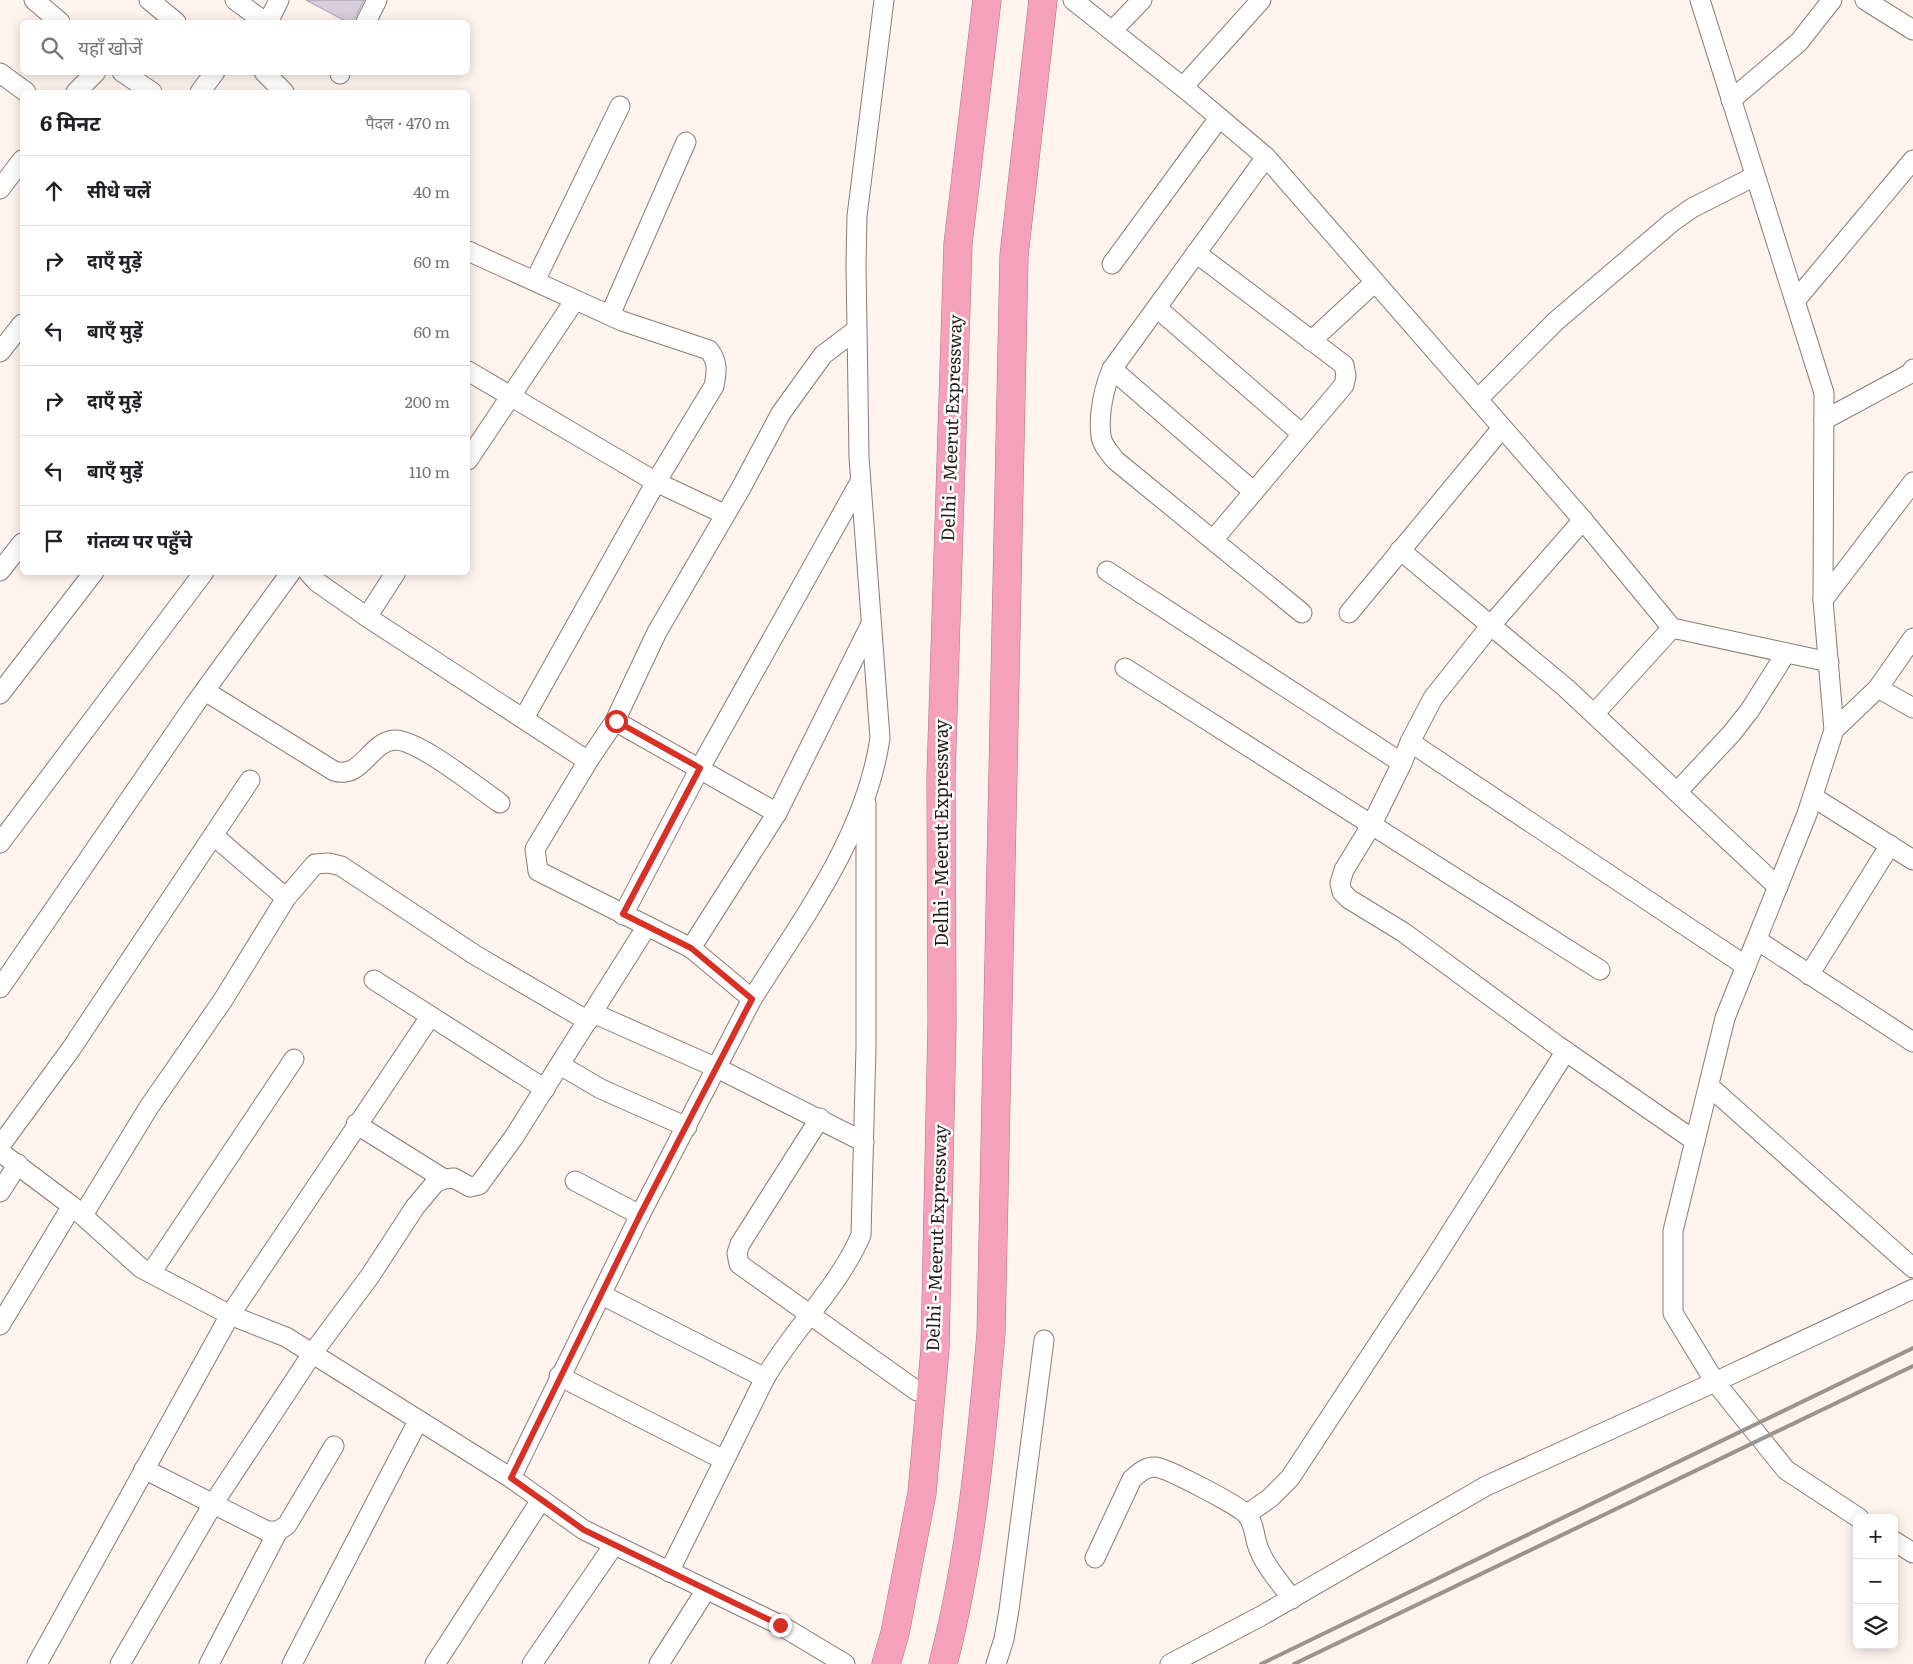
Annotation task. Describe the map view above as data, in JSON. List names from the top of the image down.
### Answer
{
  "streets": {
    "highway": ["Delhi - Meerut Expressway"]
  },
  "page": {
    "search": "यहाँ खोजें",
    "heading": ["6 मिनट", "पैदल · 470 m"],
    "list": [
      ["सीधे चलें", "40 m"],
      ["दाएँ मुड़ें", "60 m"],
      ["बाएँ मुड़ें", "60 m"],
      ["दाएँ मुड़ें", "200 m"],
      ["बाएँ मुड़ें", "110 m"],
      "गंतव्य पर पहुँचे"
    ],
    "map_buttons": ["+", "−"]
  }
}
